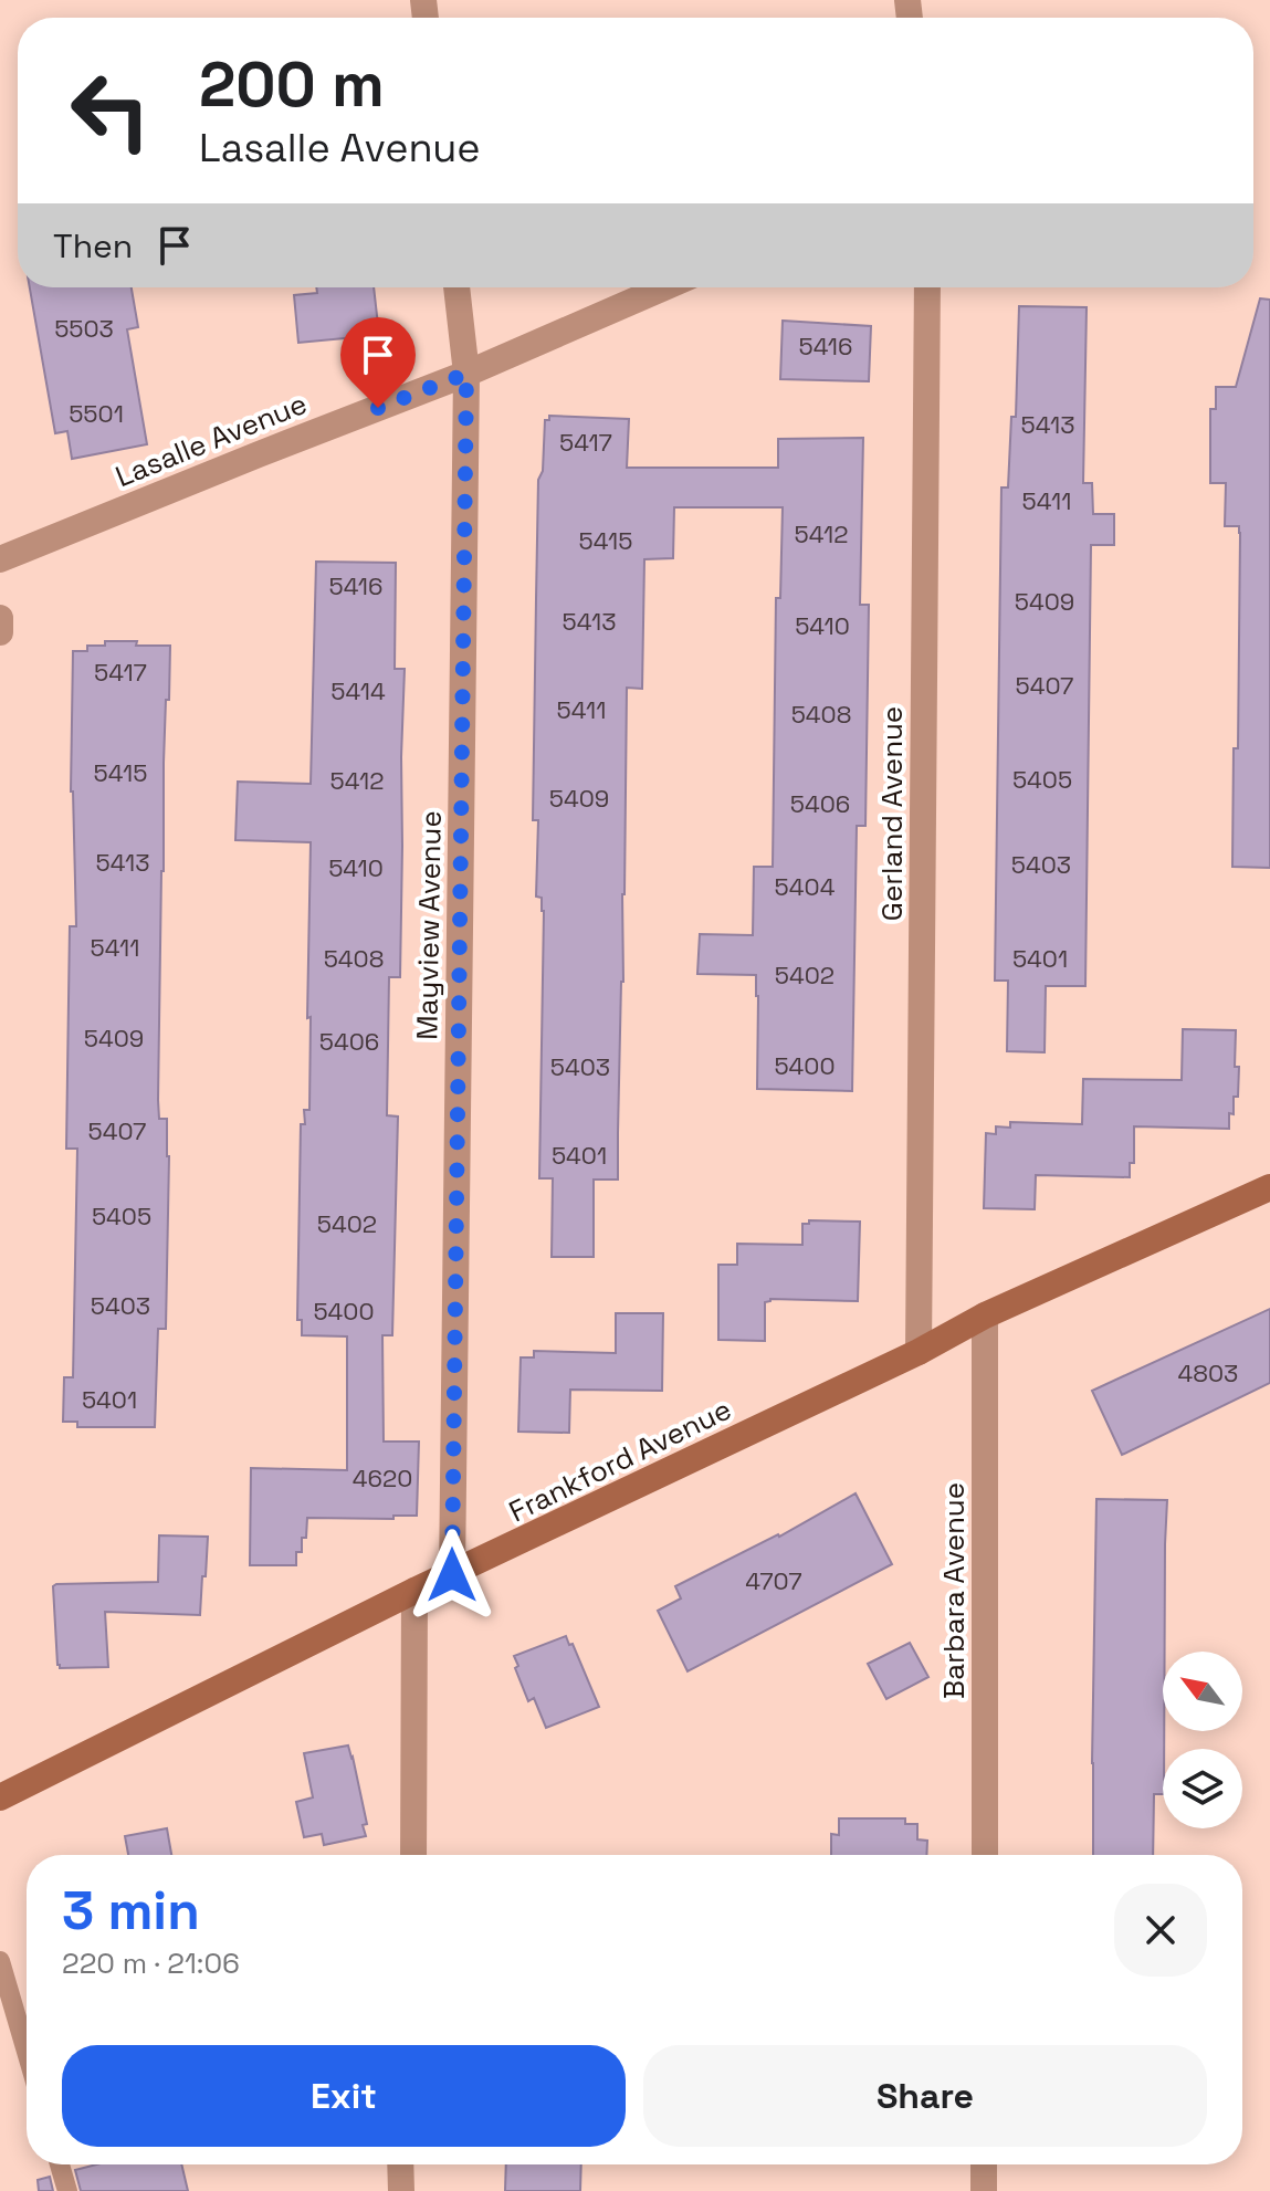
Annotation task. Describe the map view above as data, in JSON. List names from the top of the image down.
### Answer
{
  "streets": {
    "street": [
      "Lasalle Avenue",
      "Gerland Avenue",
      "Mayview Avenue",
      "Frankford Avenue",
      "Barbara Avenue"
    ]
  },
  "crossings": [
    ["Lasalle Avenue", "Mayview Avenue"],
    ["Gerland Avenue", "Frankford Avenue"],
    ["Mayview Avenue", "Frankford Avenue"],
    ["Frankford Avenue", "Barbara Avenue"]
  ],
  "house_numbers": [
    "5503",
    "5416",
    "5501",
    "5413",
    "5417",
    "5411",
    "5412",
    "5415",
    "5416",
    "5409",
    "5413",
    "5410",
    "5417",
    "5407",
    "5414",
    "5411",
    "5408",
    "5415",
    "5405",
    "5412",
    "5409",
    "5406",
    "5413",
    "5403",
    "5410",
    "5404",
    "5411",
    "5408",
    "5401",
    "5402",
    "5409",
    "5406",
    "5400",
    "5403",
    "5407",
    "5401",
    "5405",
    "5402",
    "5403",
    "5400",
    "4803",
    "5401",
    "4620",
    "4707"
  ],
  "north": "top left",
  "page": {
    "turn": ["200 m", "Lasalle Avenue"],
    "then": "Then",
    "heading": ["3 min", "220 m · 21:06"],
    "buttons": ["Exit", "Share"]
  }
}
